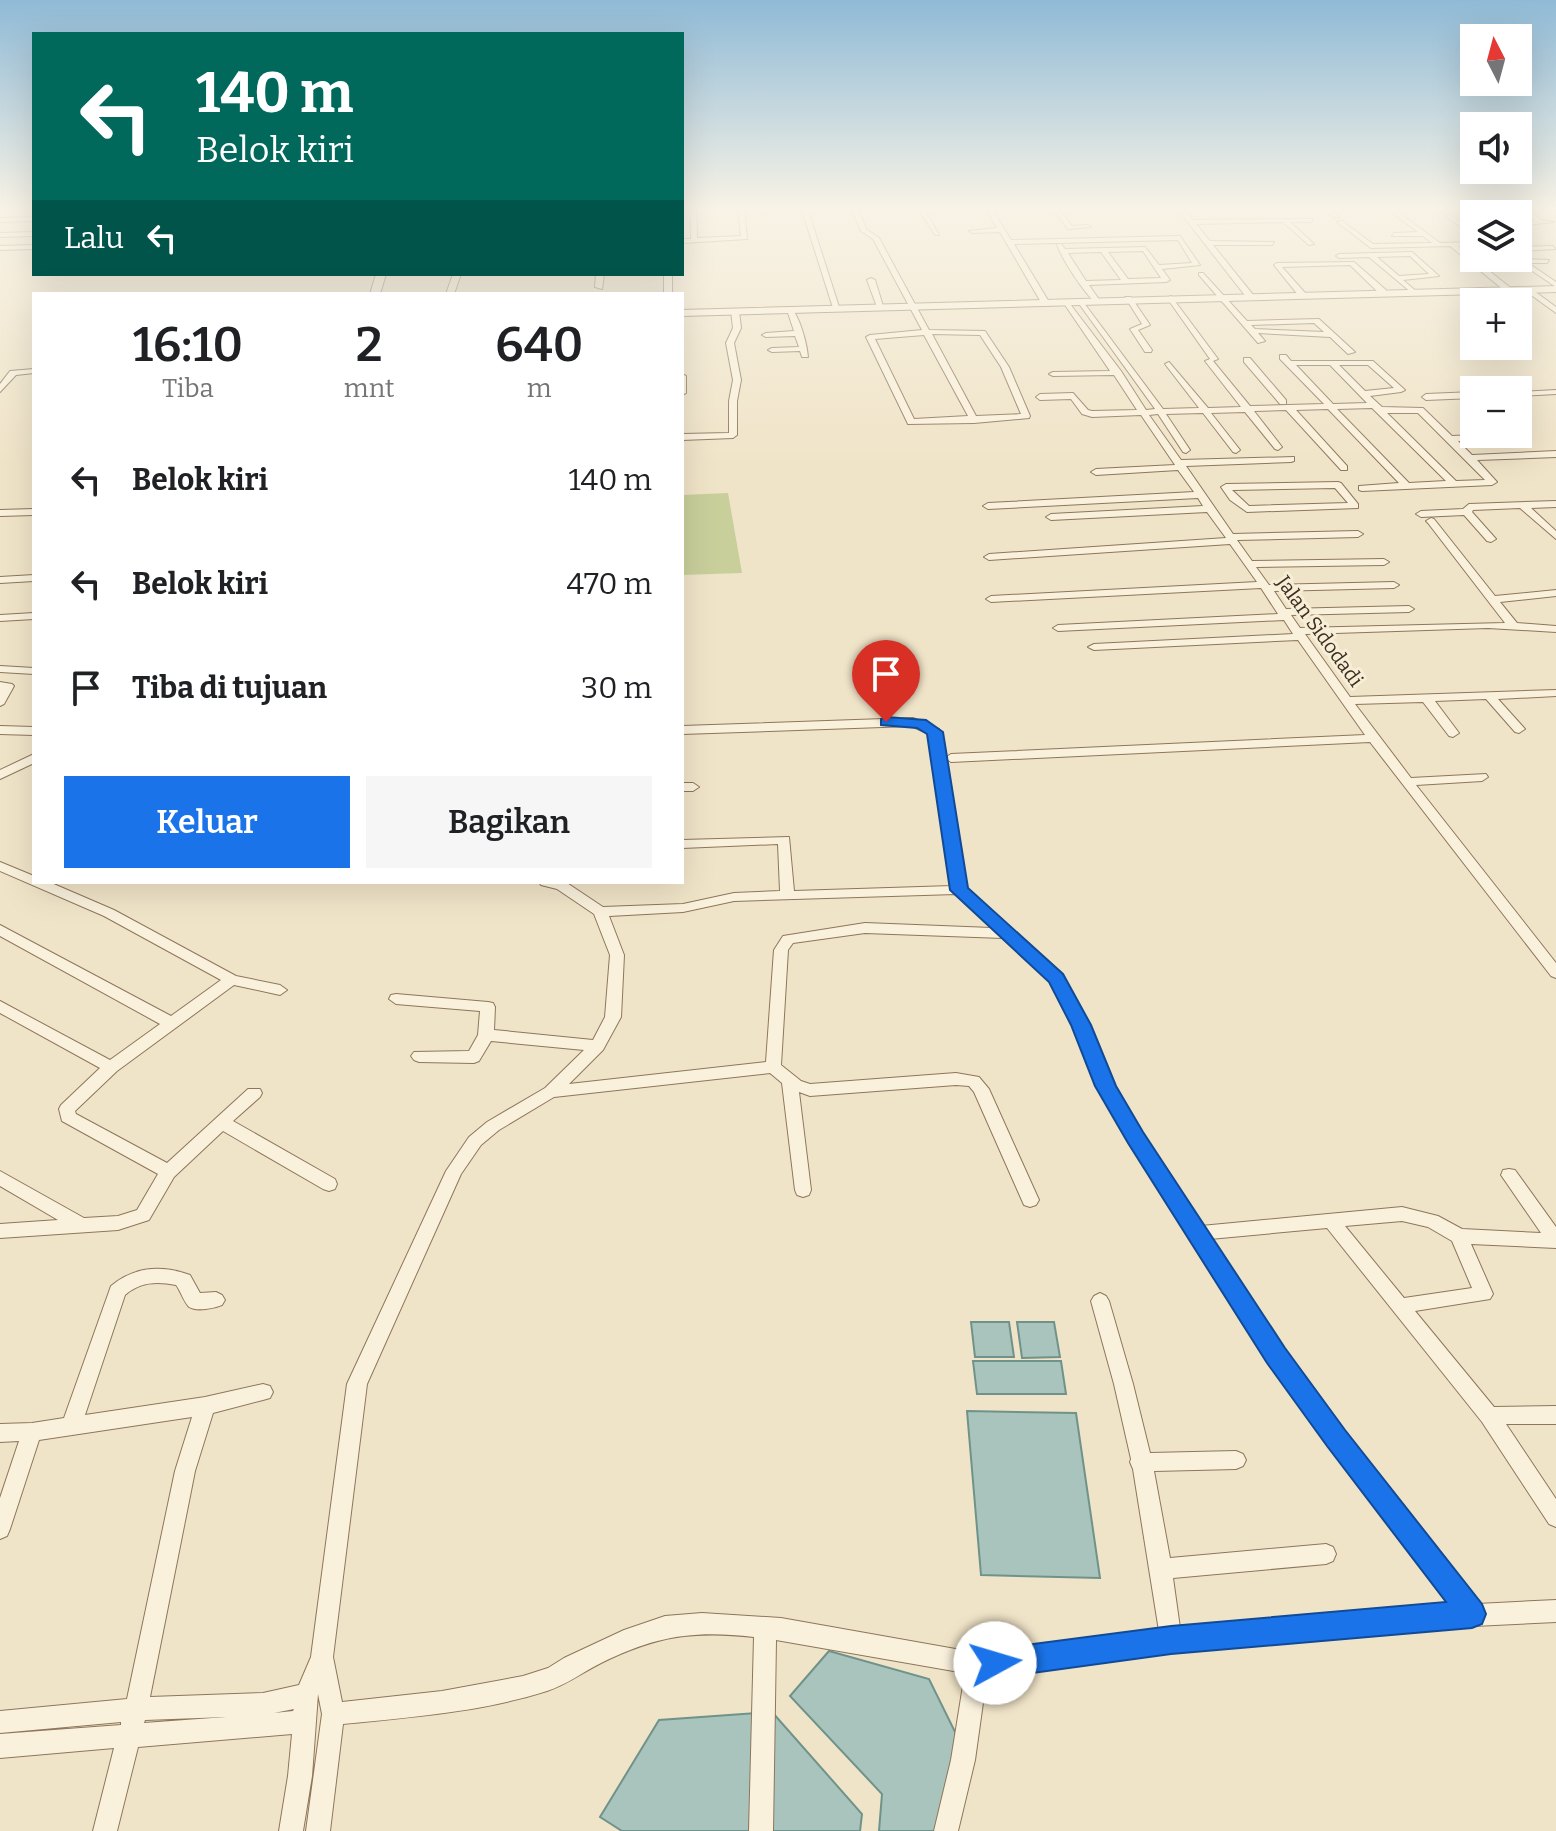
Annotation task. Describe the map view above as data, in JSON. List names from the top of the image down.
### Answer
{
  "streets": {
    "street": ["Jalan Sidodadi"]
  },
  "north": "top",
  "page": {
    "map_buttons": ["+", "−"],
    "turn": ["140 m", "Belok kiri"],
    "then": "Lalu",
    "eta": [
      "16:10",
      "Tiba",
      "2",
      "mnt",
      "640",
      "m"
    ],
    "list": [
      {
        "name": "Belok kiri",
        "value": "140 m"
      },
      {
        "name": "Belok kiri",
        "value": "470 m"
      },
      {
        "name": "Tiba di tujuan",
        "value": "30 m"
      }
    ],
    "buttons": ["Keluar", "Bagikan"]
  }
}
